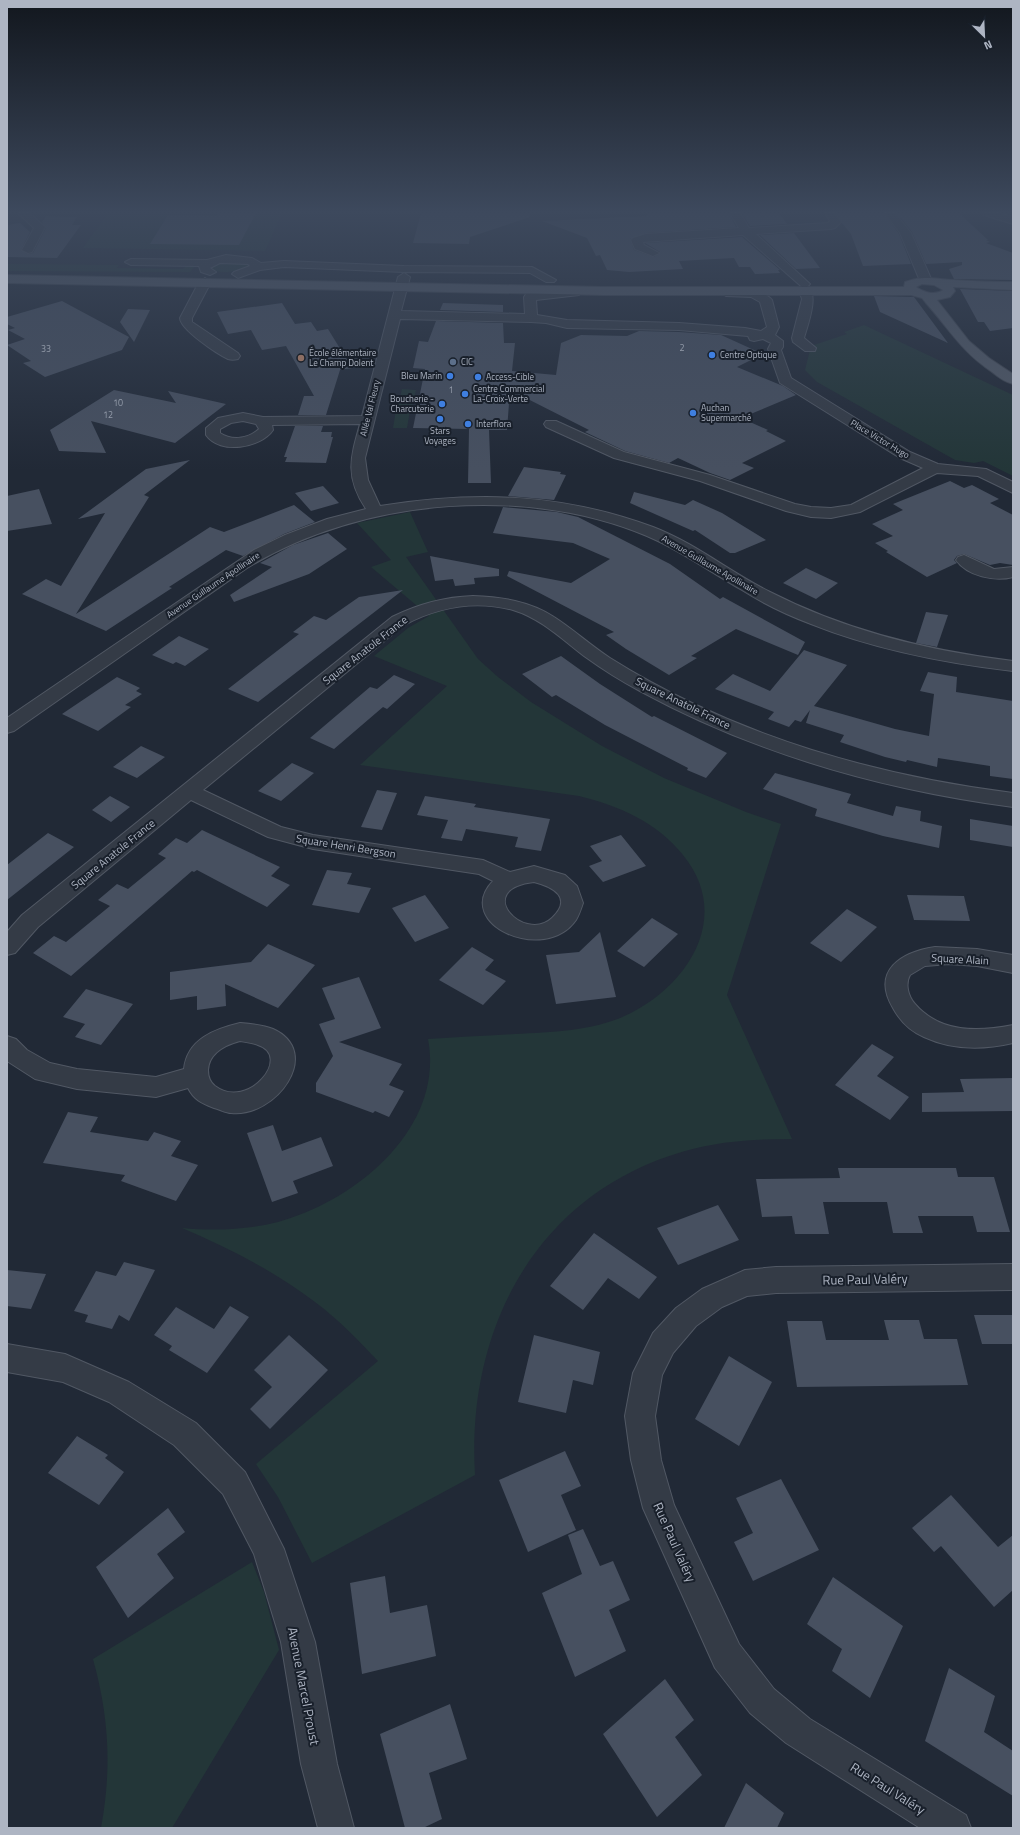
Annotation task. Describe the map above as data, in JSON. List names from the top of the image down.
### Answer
{
  "streets": {
    "street": [
      "Allée Val Fleury",
      "Place Victor Hugo",
      "Avenue Guillaume Apollinaire",
      "Square Anatole France",
      "Square Henri Bergson",
      "Square Alain",
      "Rue Paul Valéry",
      "Avenue Marcel Proust"
    ]
  },
  "crossings": [
    ["Allée Val Fleury", "Avenue Guillaume Apollinaire"],
    ["Square Anatole France", "Square Henri Bergson"]
  ],
  "places": [
    "Centre Optique",
    "École élémentaire Le Champ Dolent",
    "CIC",
    "Bleu Marin",
    "Access-Cible",
    "Centre Commercial La-Croix-Verte",
    "Boucherie - Charcuterie",
    "Auchan Supermarché",
    "Stars Voyages",
    "Interflora"
  ],
  "house_numbers": [
    "2",
    "33",
    "1",
    "10",
    "12"
  ],
  "north": "bottom right"
}
